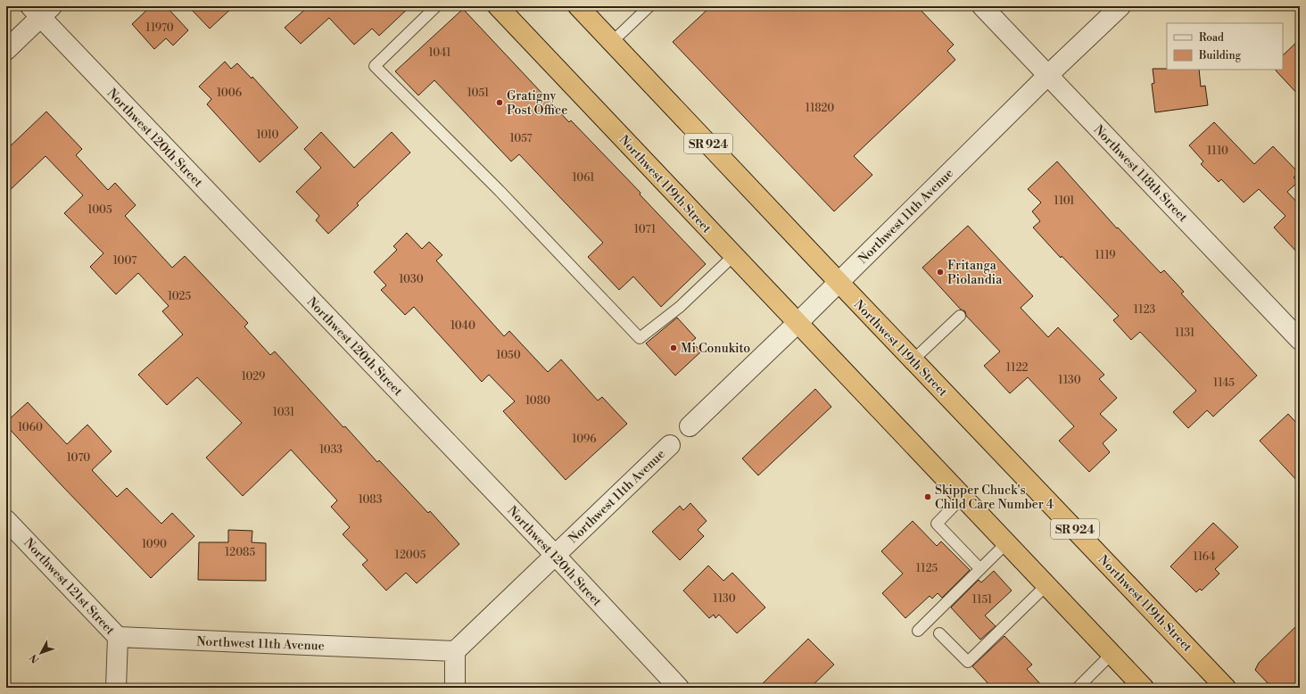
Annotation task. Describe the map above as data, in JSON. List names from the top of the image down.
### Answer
{
  "streets": {
    "highway": ["SR 924", "Northwest 119th Street"],
    "street": [
      "Northwest 120th Street",
      "Northwest 118th Street",
      "Northwest 11th Avenue",
      "Northwest 121st Street"
    ]
  },
  "crossings": [
    ["Northwest 120th Street", "Northwest 11th Avenue"],
    ["Northwest 118th Street", "Northwest 11th Avenue"],
    ["Northwest 119th Street", "Northwest 11th Avenue"],
    ["Northwest 11th Avenue", "Northwest 121st Street"]
  ],
  "places": [
    "Gratigny Post Office",
    "Fritanga Piolandia",
    "Mi Conukito",
    "Skipper Chuck's Child Care Number 4"
  ],
  "house_numbers": [
    "11970",
    "1041",
    "1006",
    "1051",
    "11820",
    "1010",
    "1057",
    "1110",
    "1061",
    "1101",
    "1005",
    "1071",
    "1119",
    "1007",
    "1030",
    "1025",
    "1123",
    "1040",
    "1131",
    "1050",
    "1122",
    "1029",
    "1130",
    "1145",
    "1080",
    "1031",
    "1060",
    "1096",
    "1033",
    "1070",
    "1083",
    "1090",
    "12085",
    "12005",
    "1164",
    "1125",
    "1130",
    "1151"
  ],
  "legend": ["Road", "Building"],
  "north": "bottom left"
}
